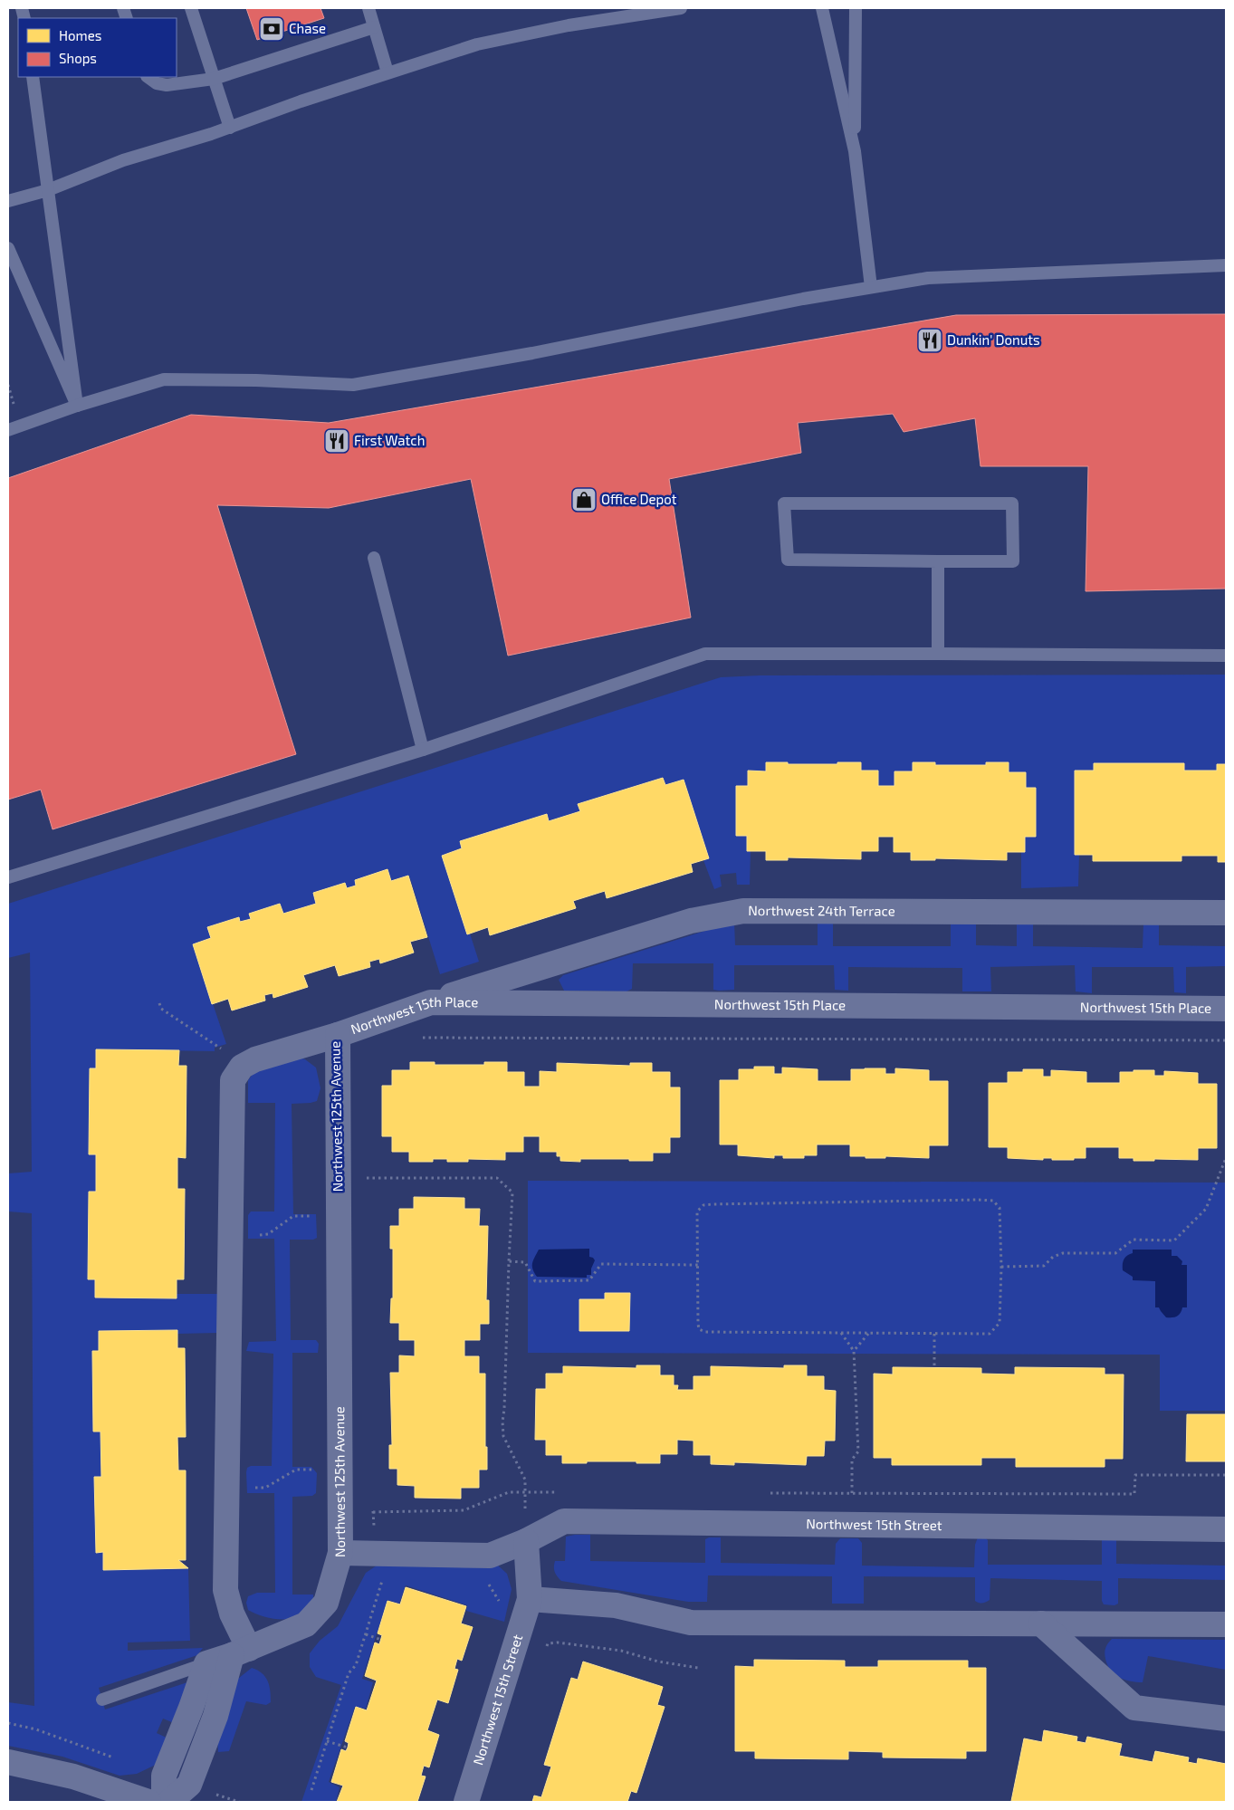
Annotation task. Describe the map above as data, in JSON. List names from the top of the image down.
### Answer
{
  "streets": {
    "street": [
      "Northwest 24th Terrace",
      "Northwest 15th Place",
      "Northwest 125th Avenue",
      "Northwest 15th Street"
    ]
  },
  "crossings": [
    ["Northwest 24th Terrace", "Northwest 15th Place"],
    ["Northwest 15th Place", "Northwest 125th Avenue"],
    ["Northwest 125th Avenue", "Northwest 15th Street"]
  ],
  "places": {
    "bank": ["Chase"],
    "restaurant": ["Dunkin' Donuts", "First Watch"],
    "shop": ["Office Depot"]
  },
  "legend": ["Homes", "Shops"]
}
